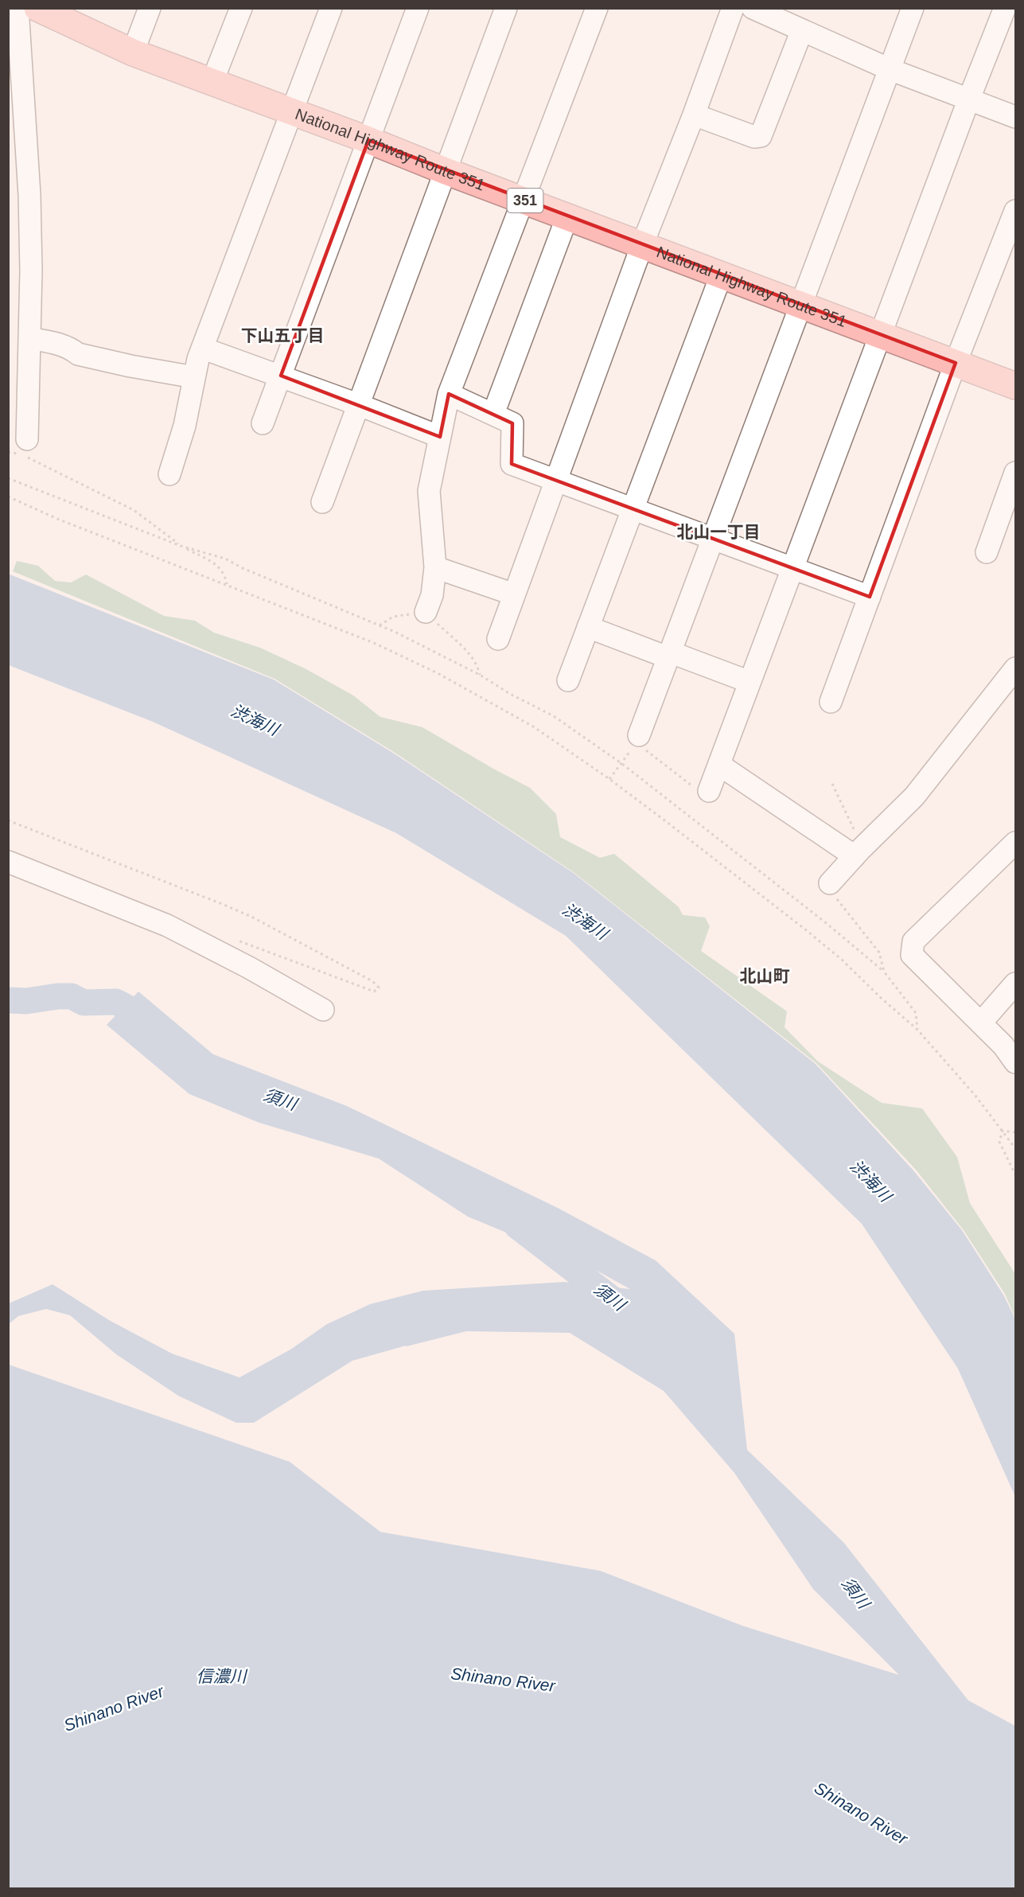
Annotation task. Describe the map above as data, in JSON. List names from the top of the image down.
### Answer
{
  "streets": {
    "highway": ["National Highway Route 351", "351"]
  },
  "districts": ["下山五丁目", "北山一丁目", "北山町"],
  "water": [
    "渋海川",
    "須川",
    "信濃川",
    "Shinano River"
  ]
}
